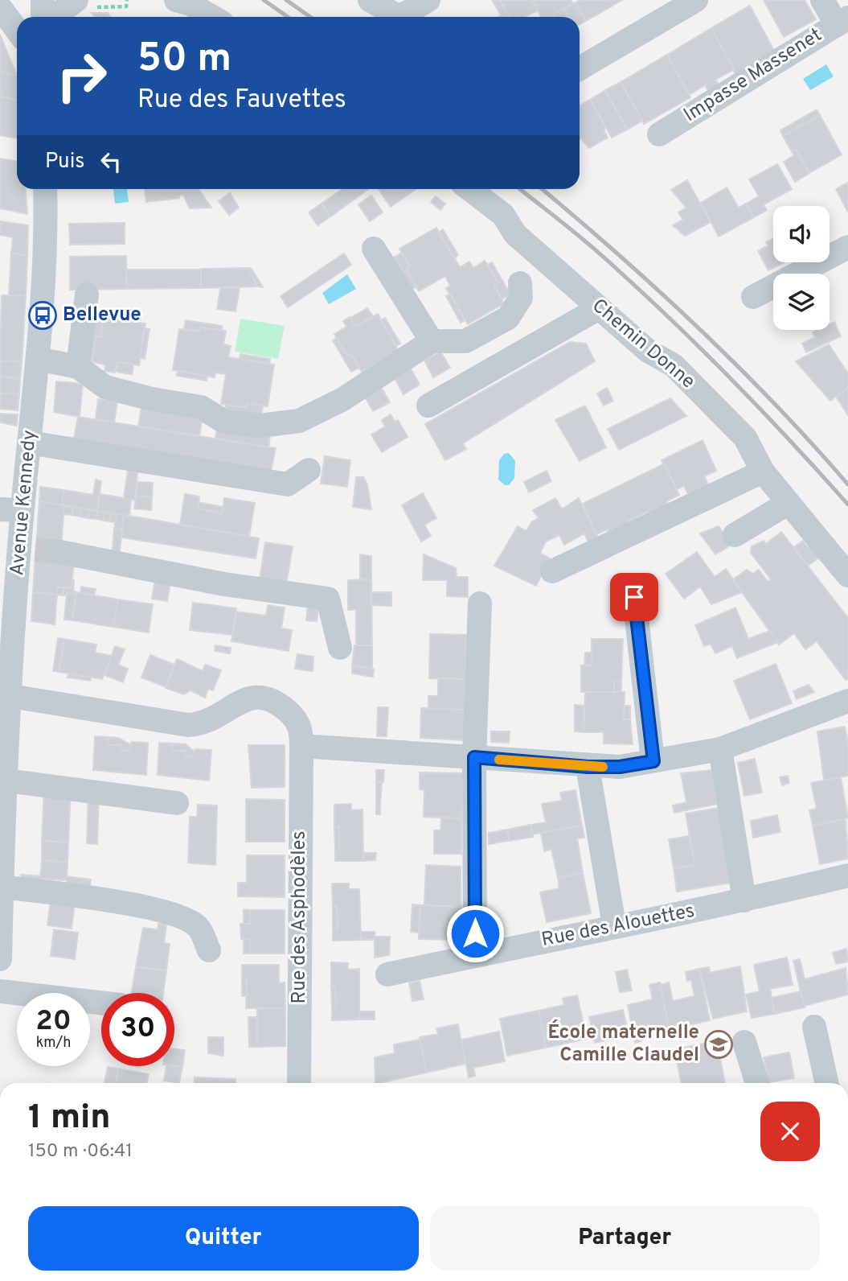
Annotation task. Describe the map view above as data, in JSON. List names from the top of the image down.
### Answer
{
  "streets": {
    "street": [
      "Impasse Massenet",
      "Chemin Donne",
      "Avenue Kennedy",
      "Rue des Asphodèles",
      "Rue des Alouettes"
    ]
  },
  "crossings": [
    ["Avenue Kennedy", "Rue des Asphodèles"]
  ],
  "places": {
    "bus stop": ["Bellevue"],
    "school or university": ["École maternelle Camille Claudel"]
  },
  "page": {
    "turn": ["50 m", "Rue des Fauvettes"],
    "then": "Puis",
    "speed": "20 km/h",
    "limit": "30",
    "heading": ["1 min", "150 m · 06:41"],
    "buttons": ["Quitter", "Partager"]
  }
}
